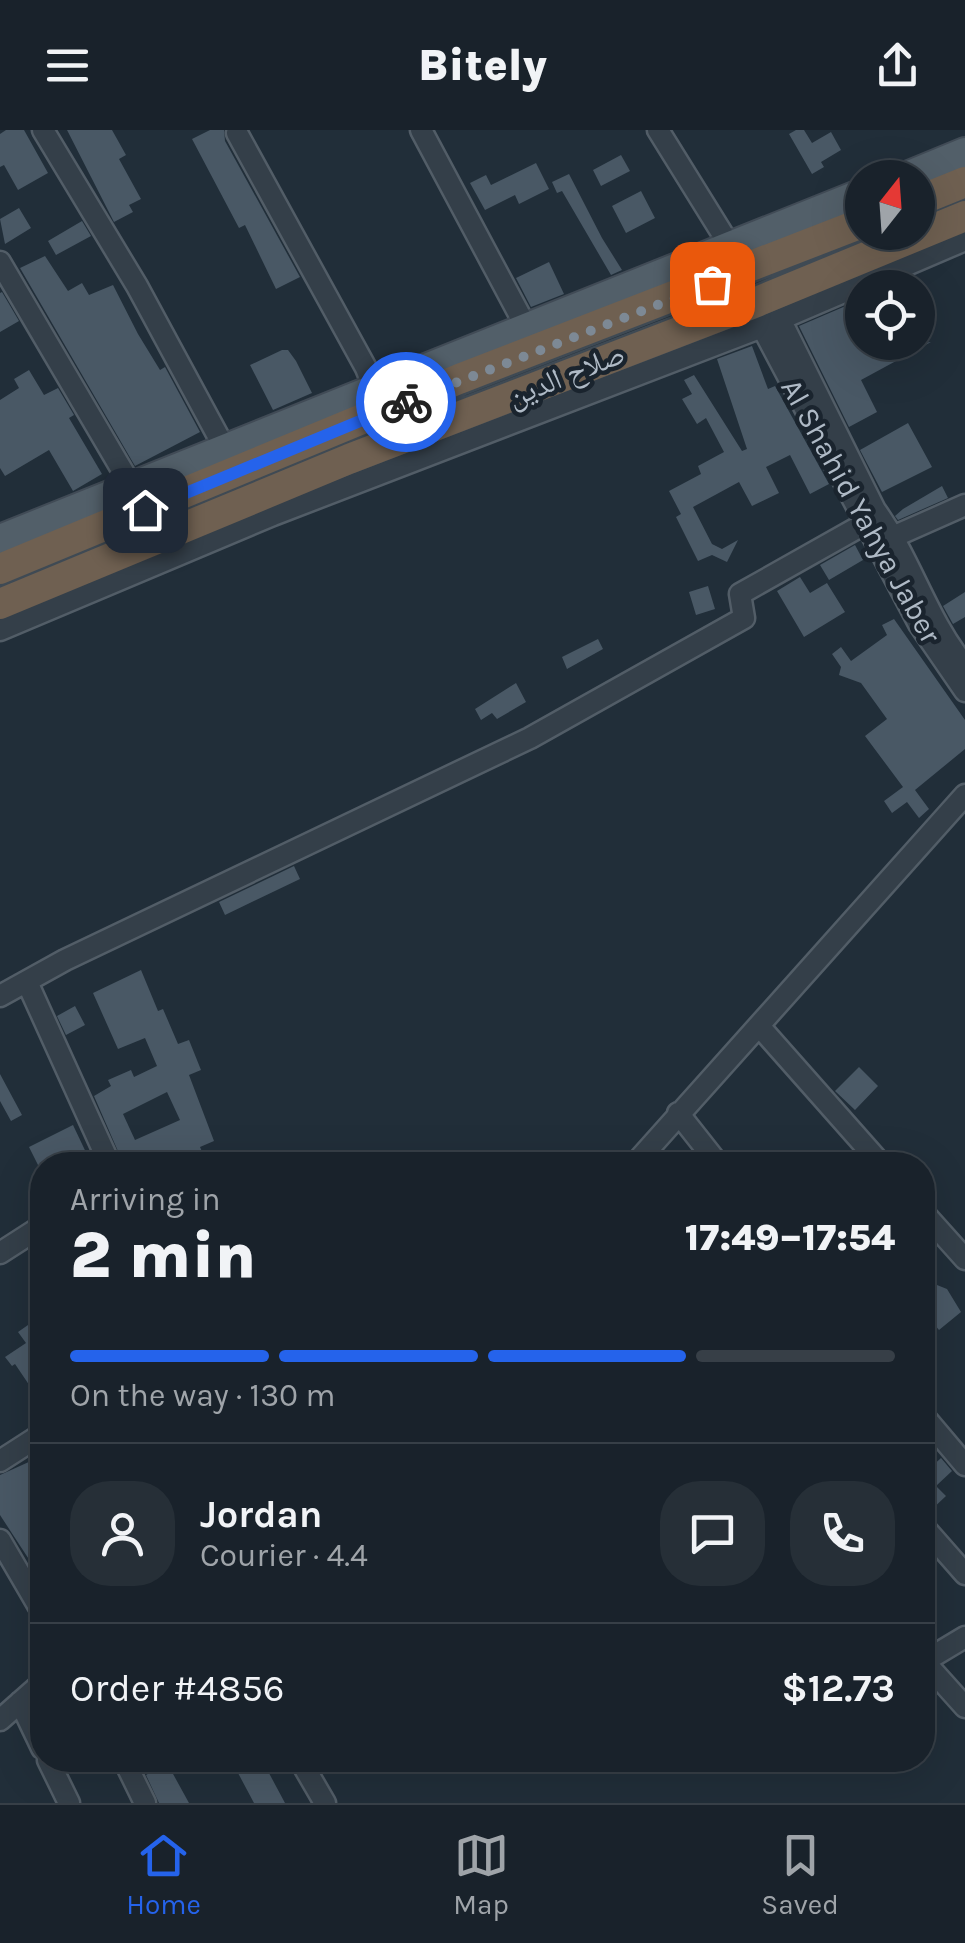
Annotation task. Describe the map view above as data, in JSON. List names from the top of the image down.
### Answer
{
  "streets": {
    "highway": ["صلاح الدين"],
    "street": ["Al Shahid Yahya Jaber"]
  },
  "north": "top",
  "page": {
    "header": "Bitely",
    "heading": ["2 min", "Arriving in", "17:49–17:54"],
    "panel": [
      "Jordan",
      "Courier · 4.4",
      "Order #4856",
      "$12.73"
    ],
    "bar": "On the way · 130 m",
    "tabs": ["Home", "Map", "Saved"]
  }
}
